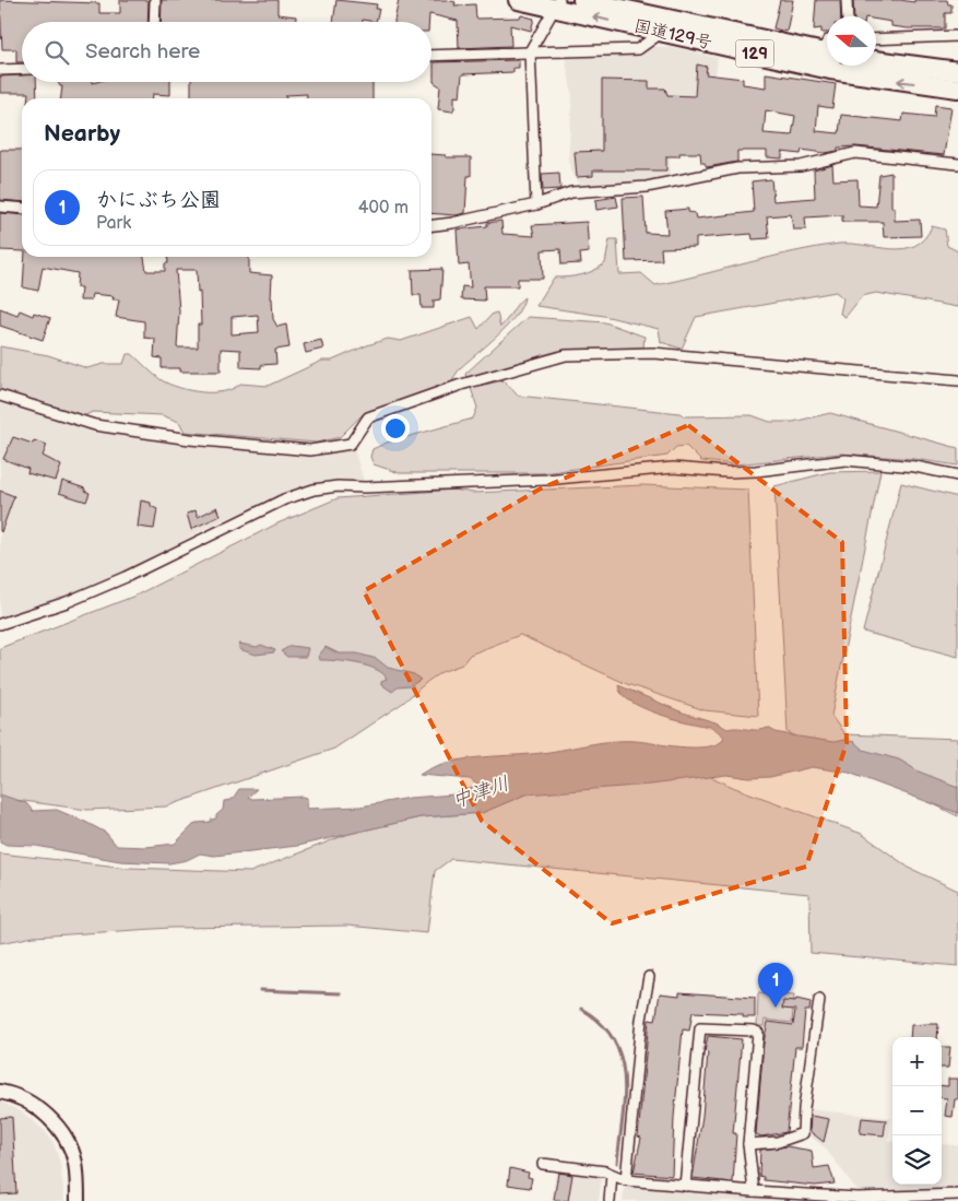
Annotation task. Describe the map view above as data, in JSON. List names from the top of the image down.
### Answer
{
  "streets": {
    "highway": ["国道129号", "129"]
  },
  "water": ["中津川"],
  "north": "left",
  "page": {
    "search": "Search here",
    "heading": "Nearby",
    "list": [
      {
        "mark": "1",
        "name": "かにぶち公園",
        "note": "Park",
        "value": "400 m"
      }
    ],
    "pins": "1",
    "map_buttons": ["+", "−"]
  }
}
